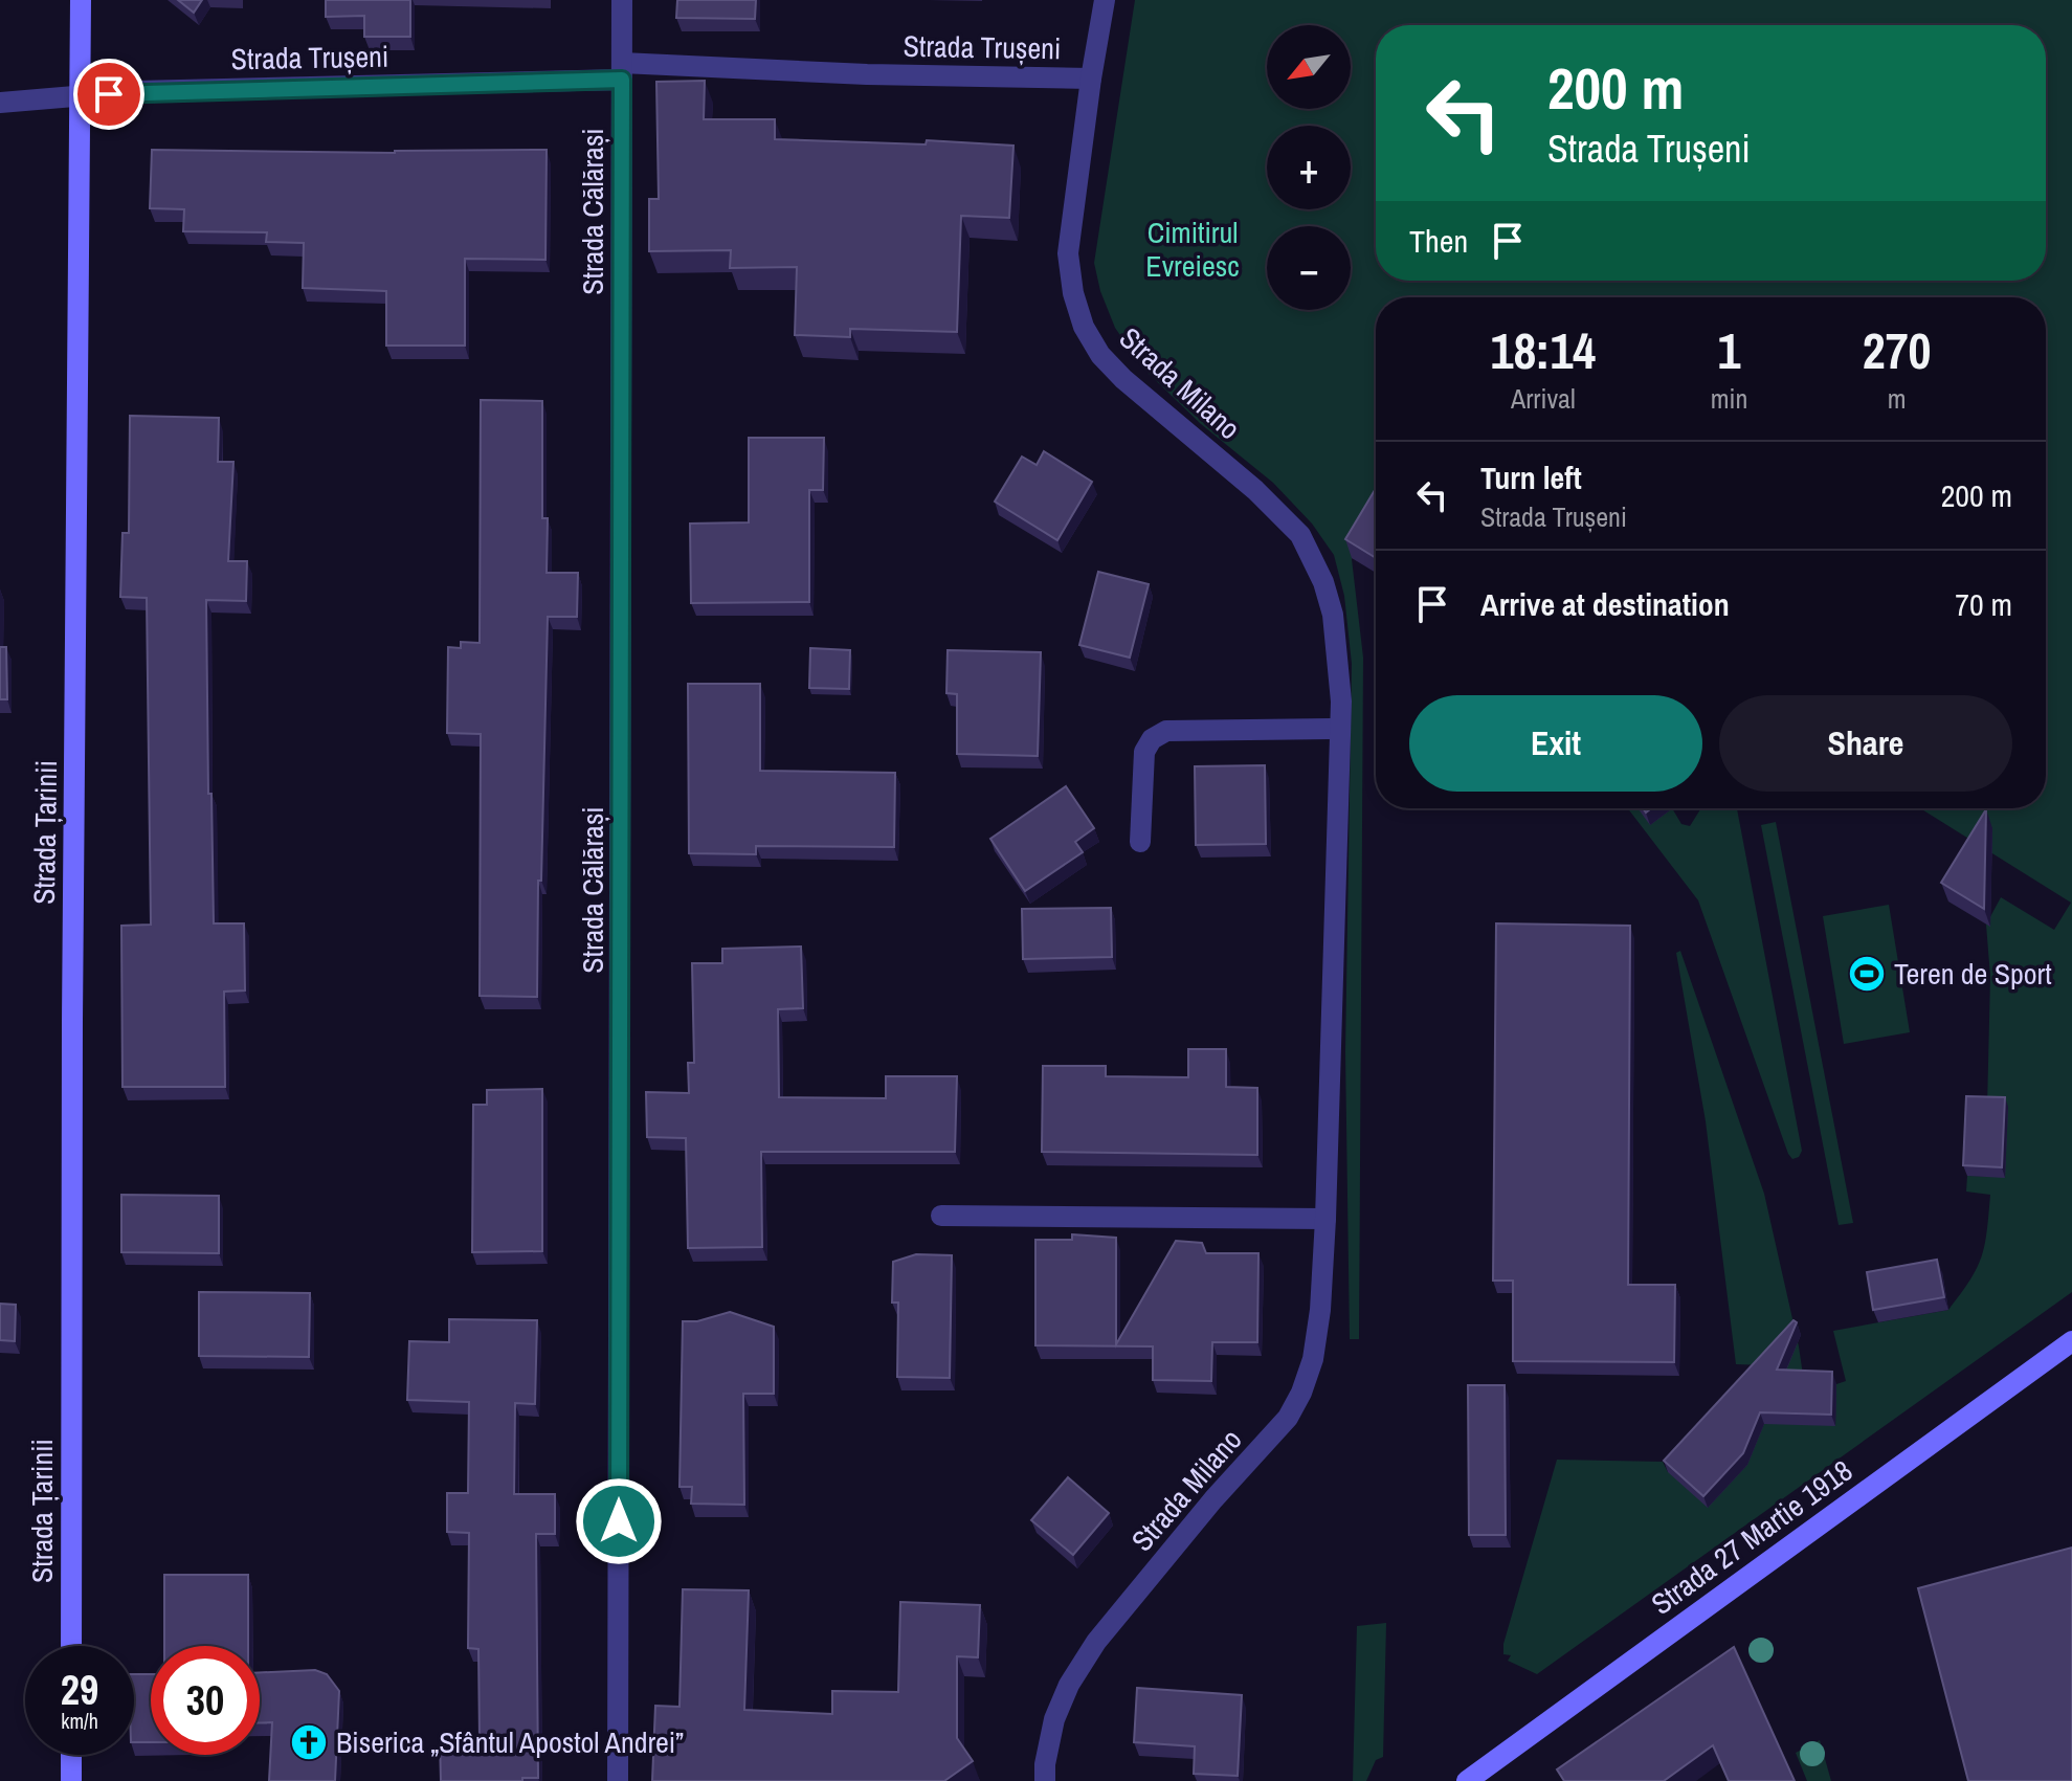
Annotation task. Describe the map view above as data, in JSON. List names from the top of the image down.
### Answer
{
  "streets": {
    "street": [
      "Strada Trușeni",
      "Strada Călărași",
      "Strada Milano",
      "Strada Țarinii",
      "Strada 27 Martie 1918"
    ]
  },
  "crossings": [
    ["Strada Trușeni", "Strada Călărași"],
    ["Strada Trușeni", "Strada Milano"],
    ["Strada Trușeni", "Strada Țarinii"]
  ],
  "parks": ["Cimitirul Evreiesc"],
  "places": {
    "sports": ["Teren de Sport"],
    "church": ["Biserica „Sfântul Apostol Andrei”"]
  },
  "north": "bottom left",
  "page": {
    "map_buttons": ["+", "−"],
    "turn": ["200 m", "Strada Trușeni"],
    "then": "Then",
    "eta": [
      "18:14",
      "Arrival",
      "1",
      "min",
      "270",
      "m"
    ],
    "list": [
      {
        "name": "Turn left",
        "note": "Strada Trușeni",
        "value": "200 m"
      },
      {
        "name": "Arrive at destination",
        "value": "70 m"
      }
    ],
    "buttons": ["Exit", "Share"],
    "speed": "29 km/h",
    "limit": "30"
  }
}
